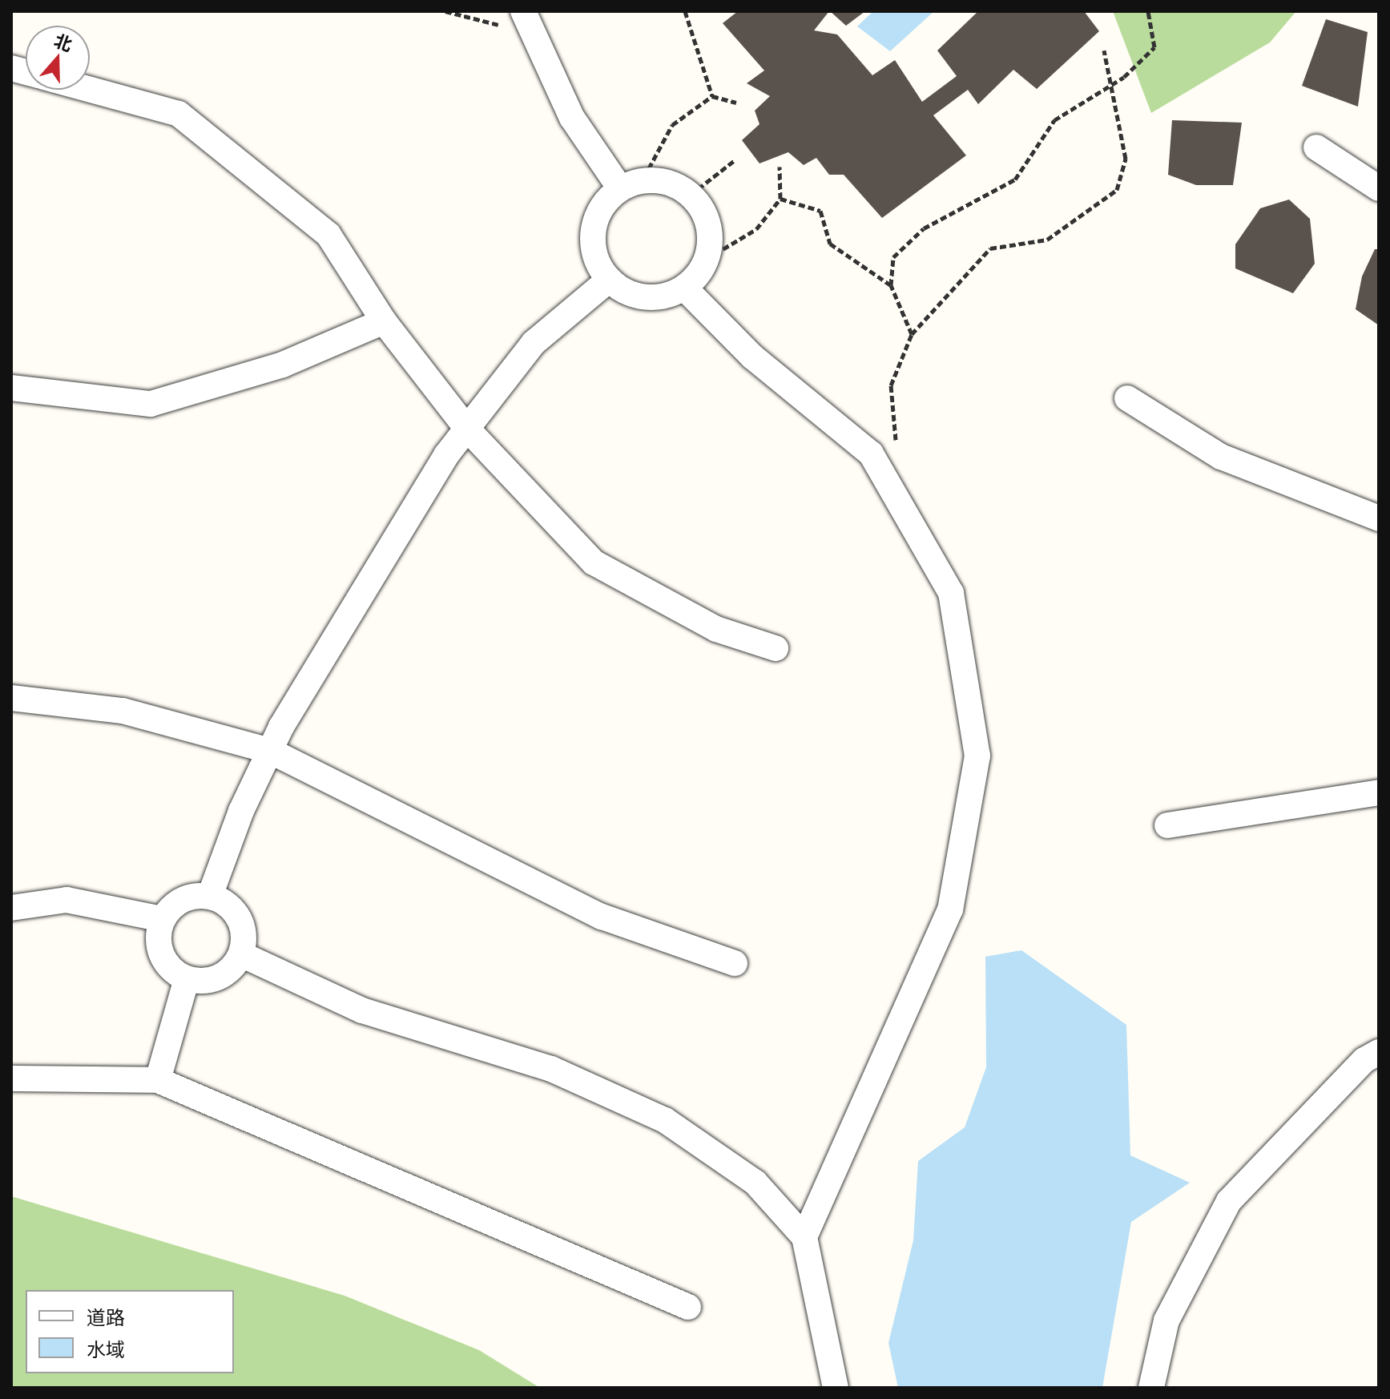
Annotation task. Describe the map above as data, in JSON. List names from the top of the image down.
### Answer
{
  "legend": ["道路", "水域"],
  "north": "top"
}
